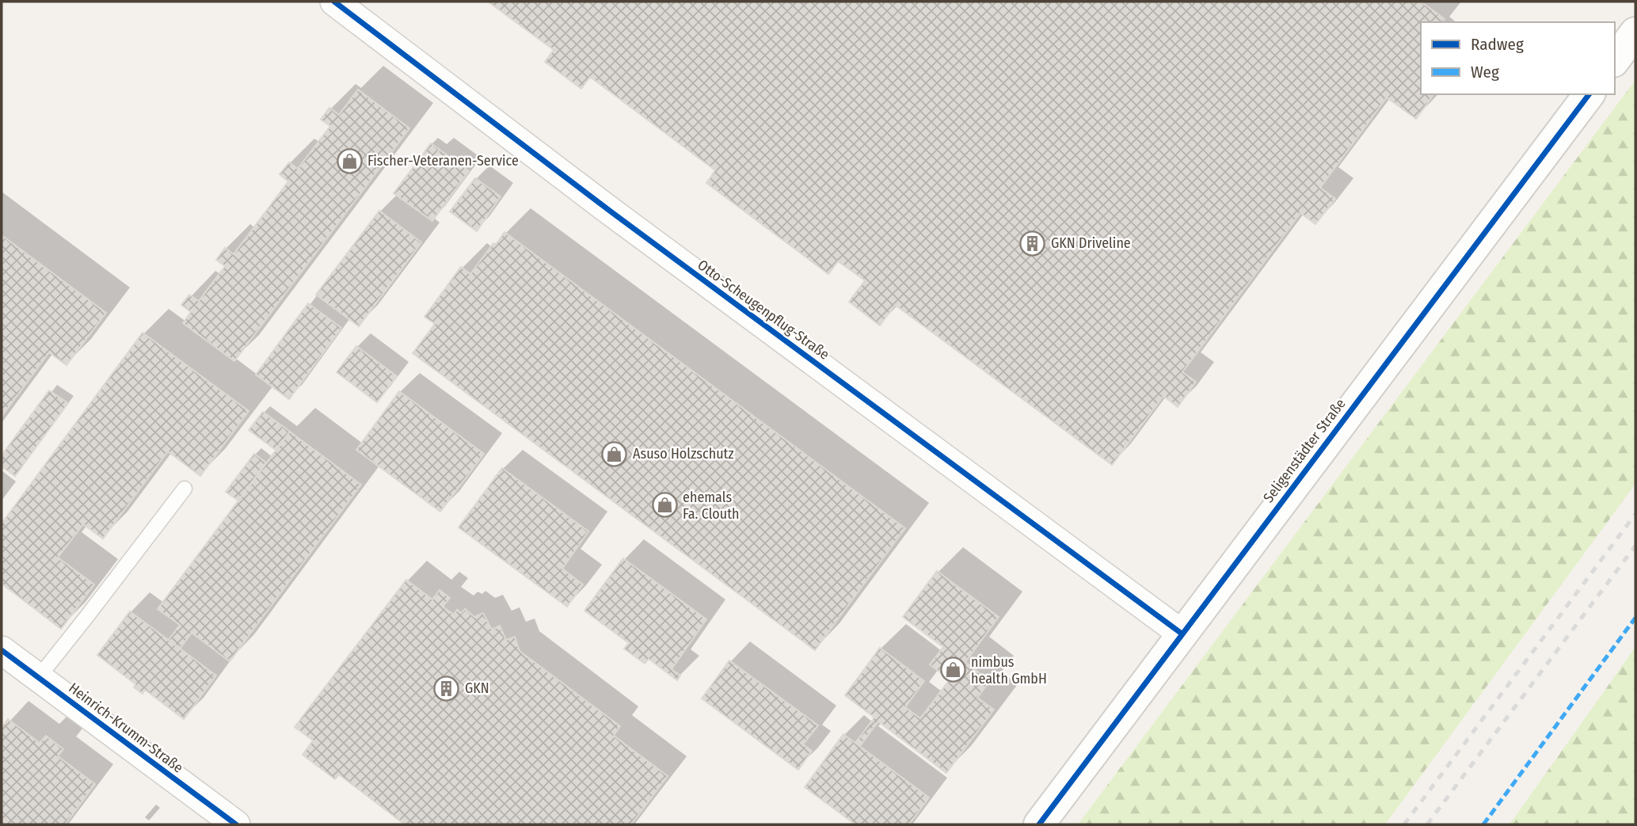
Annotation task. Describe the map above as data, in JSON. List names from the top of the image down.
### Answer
{
  "streets": {
    "street": ["Otto-Scheugenpflug-Straße", "Seligenstädter Straße", "Heinrich-Krumm-Straße"]
  },
  "crossings": [
    ["Otto-Scheugenpflug-Straße", "Seligenstädter Straße"]
  ],
  "places": {
    "shop": [
      "Fischer-Veteranen-Service",
      "Asuso Holzschutz",
      "ehemals Fa. Clouth",
      "nimbus health GmbH"
    ],
    "building": ["GKN Driveline", "GKN"]
  },
  "legend": ["Radweg", "Weg"]
}
